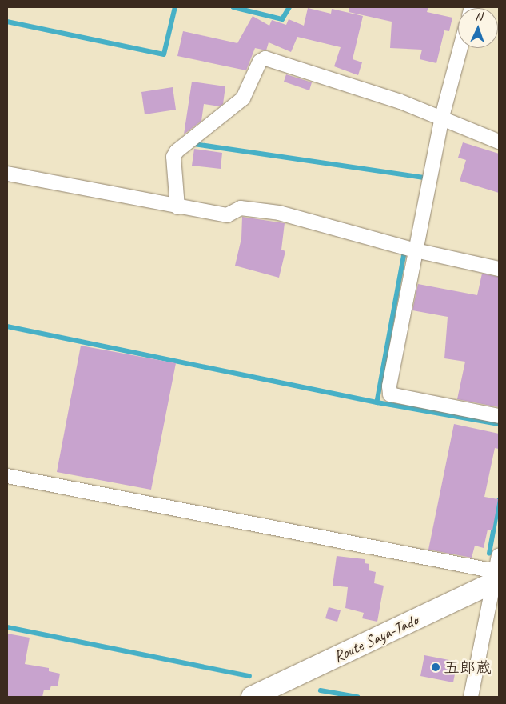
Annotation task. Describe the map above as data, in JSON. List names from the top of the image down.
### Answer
{
  "streets": {
    "main road": ["Route Saya-Tado"]
  },
  "places": ["五郎蔵"],
  "north": "top"
}
